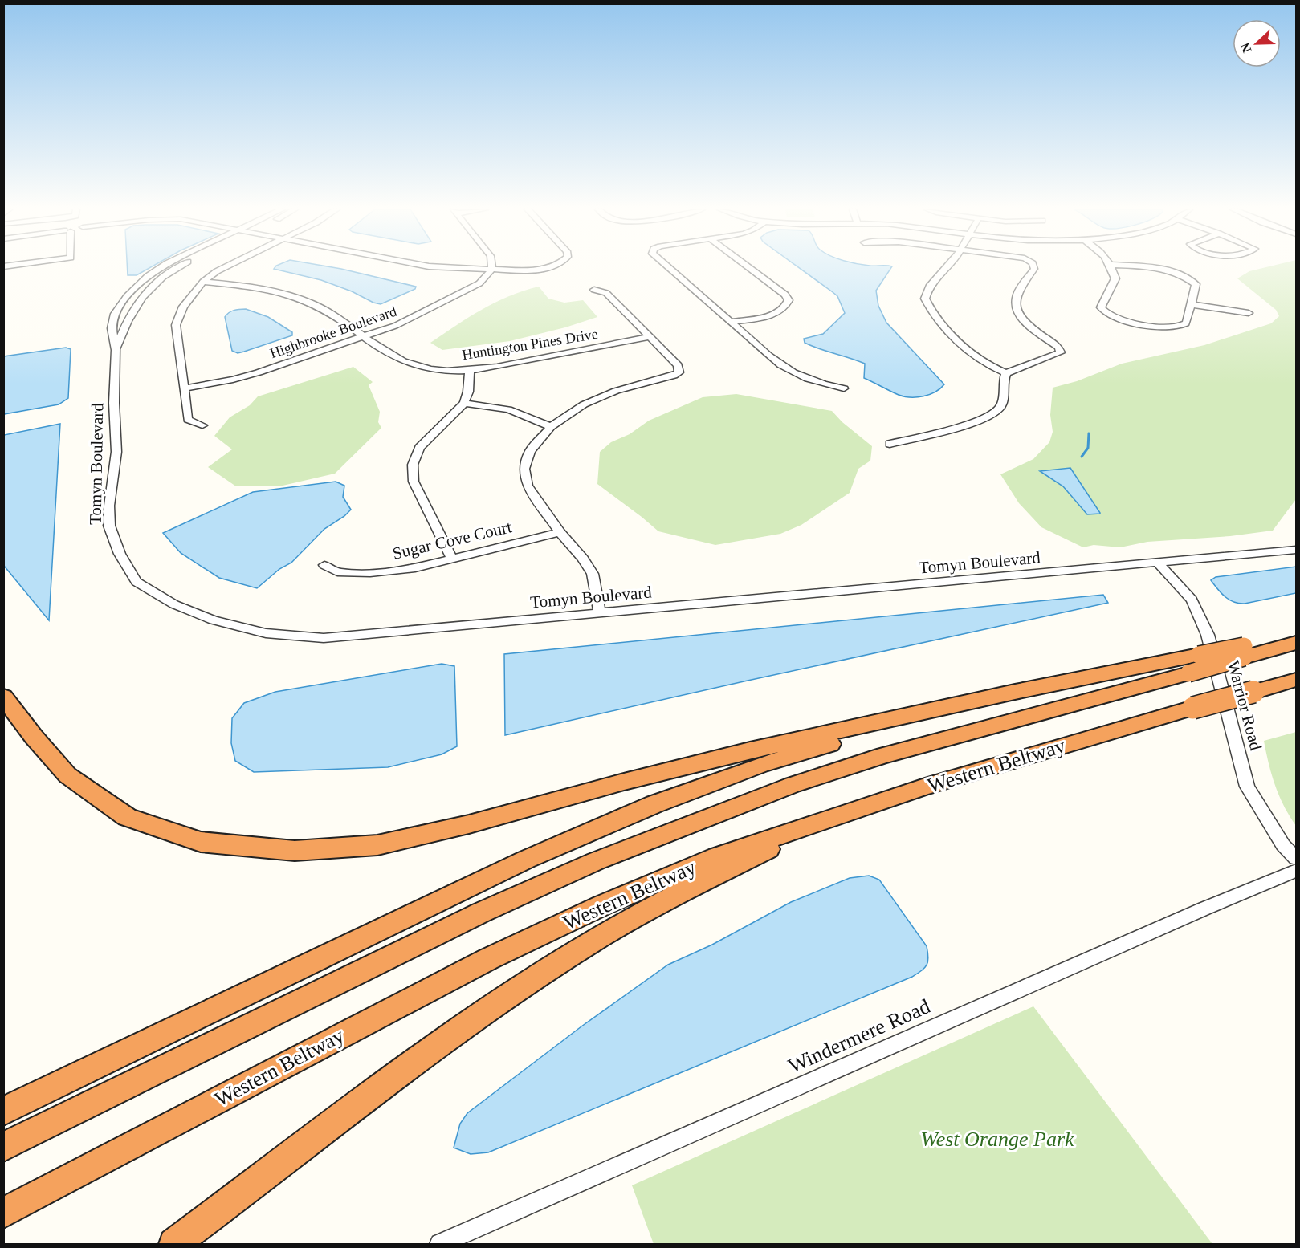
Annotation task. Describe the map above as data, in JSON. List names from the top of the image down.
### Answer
{
  "streets": {
    "highway": ["Western Beltway"],
    "street": [
      "Highbrooke Boulevard",
      "Huntington Pines Drive",
      "Tomyn Boulevard",
      "Sugar Cove Court",
      "Warrior Road",
      "Windermere Road"
    ]
  },
  "crossings": [
    ["Highbrooke Boulevard", "Huntington Pines Drive"],
    ["Tomyn Boulevard", "Warrior Road"]
  ],
  "parks": ["West Orange Park"],
  "north": "left"
}
